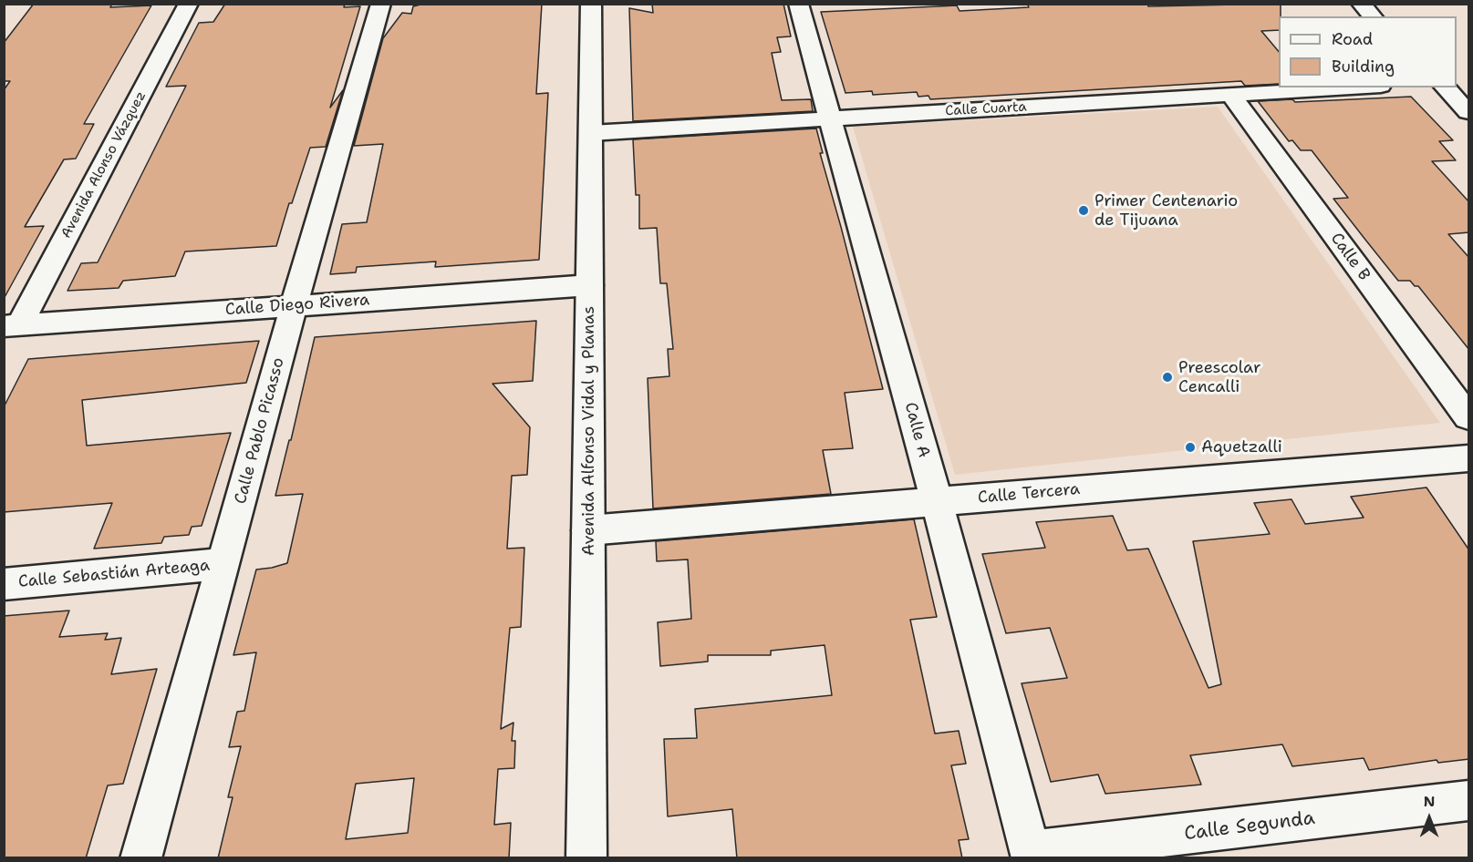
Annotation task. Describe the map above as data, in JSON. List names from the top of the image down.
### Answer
{
  "streets": {
    "street": [
      "Calle Cuarta",
      "Avenida Alonso Vázquez",
      "Calle B",
      "Calle Diego Rivera",
      "Calle A",
      "Calle Pablo Picasso",
      "Avenida Alfonso Vidal y Planas",
      "Calle Tercera",
      "Calle Sebastián Arteaga",
      "Calle Segunda"
    ]
  },
  "crossings": [
    ["Calle Cuarta", "Calle B"],
    ["Calle Cuarta", "Calle A"],
    ["Calle Cuarta", "Avenida Alfonso Vidal y Planas"],
    ["Avenida Alonso Vázquez", "Calle Diego Rivera"],
    ["Calle Diego Rivera", "Calle Pablo Picasso"],
    ["Calle Diego Rivera", "Avenida Alfonso Vidal y Planas"],
    ["Calle A", "Calle Tercera"],
    ["Calle A", "Calle Segunda"],
    ["Calle Pablo Picasso", "Calle Sebastián Arteaga"],
    ["Avenida Alfonso Vidal y Planas", "Calle Tercera"]
  ],
  "places": ["Primer Centenario de Tijuana", "Preescolar Cencalli", "Aquetzalli"],
  "legend": ["Road", "Building"],
  "north": "top"
}
